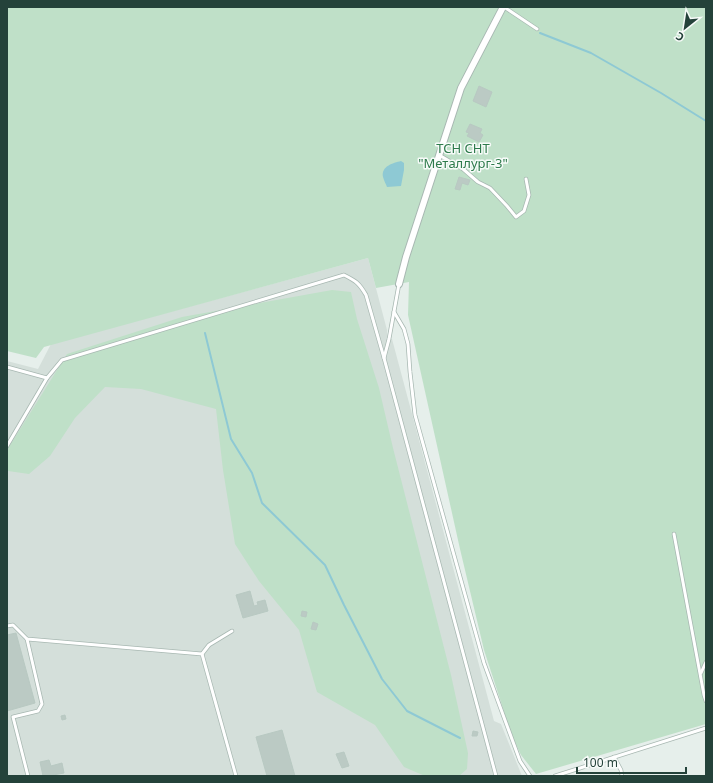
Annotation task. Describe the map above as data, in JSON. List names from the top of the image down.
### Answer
{
  "parks": ["ТСН СНТ \"Металлург-3\""],
  "scale_bar": "100 m",
  "north": "bottom left"
}
